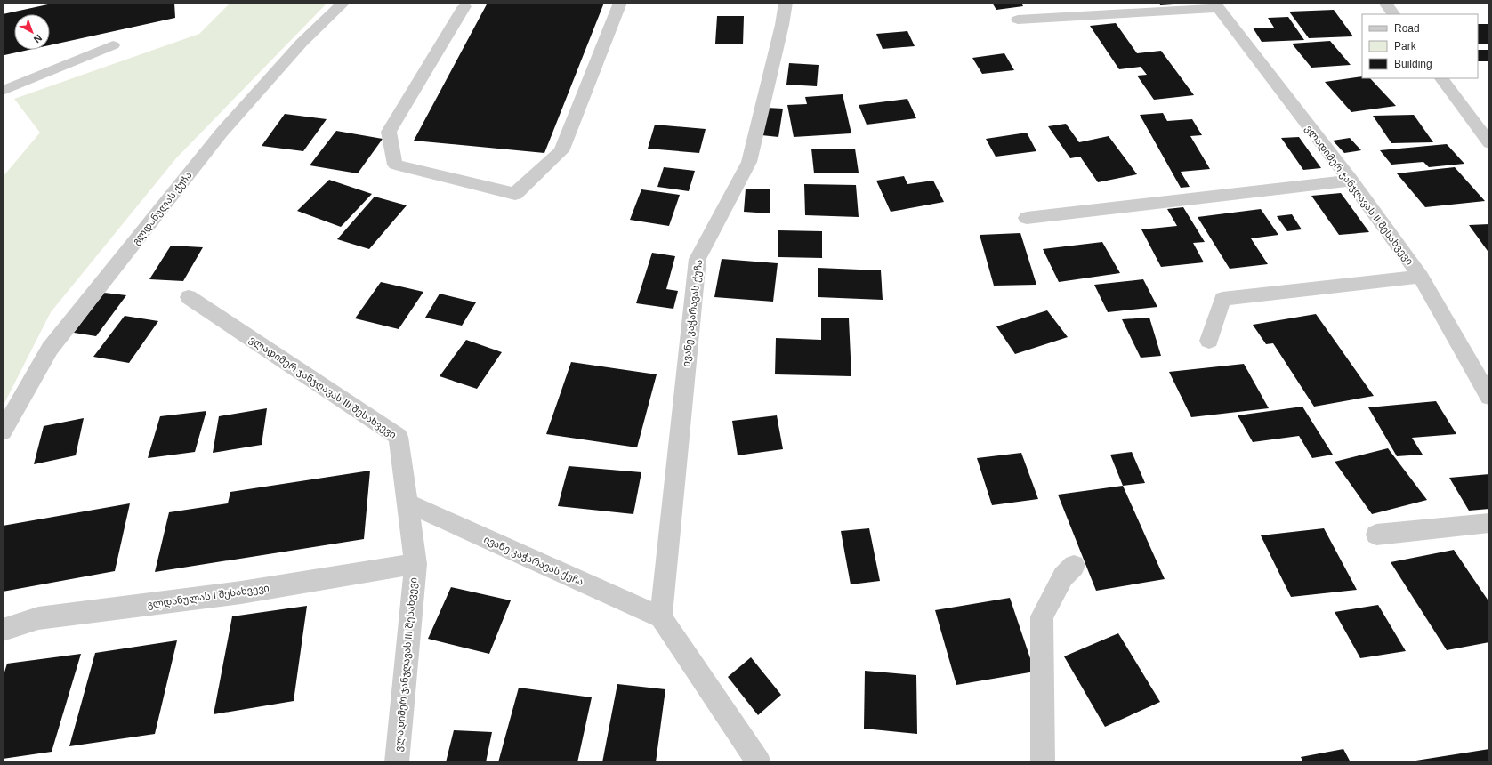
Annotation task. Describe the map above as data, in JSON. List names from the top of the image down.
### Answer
{
  "streets": {
    "street": [
      "ვლადიმერ ჯანჯღავას II შესახვევი",
      "გლდანულას ქუჩა",
      "ივანე კაჭარავას ქუჩა",
      "ვლადიმერ ჯანჯღავას III შესახვევი",
      "გლდანულას I შესახვევი"
    ]
  },
  "crossings": [
    ["ივანე კაჭარავას ქუჩა", "ვლადიმერ ჯანჯღავას III შესახვევი"],
    ["ვლადიმერ ჯანჯღავას III შესახვევი", "გლდანულას I შესახვევი"]
  ],
  "legend": ["Road", "Park", "Building"],
  "north": "bottom right"
}
